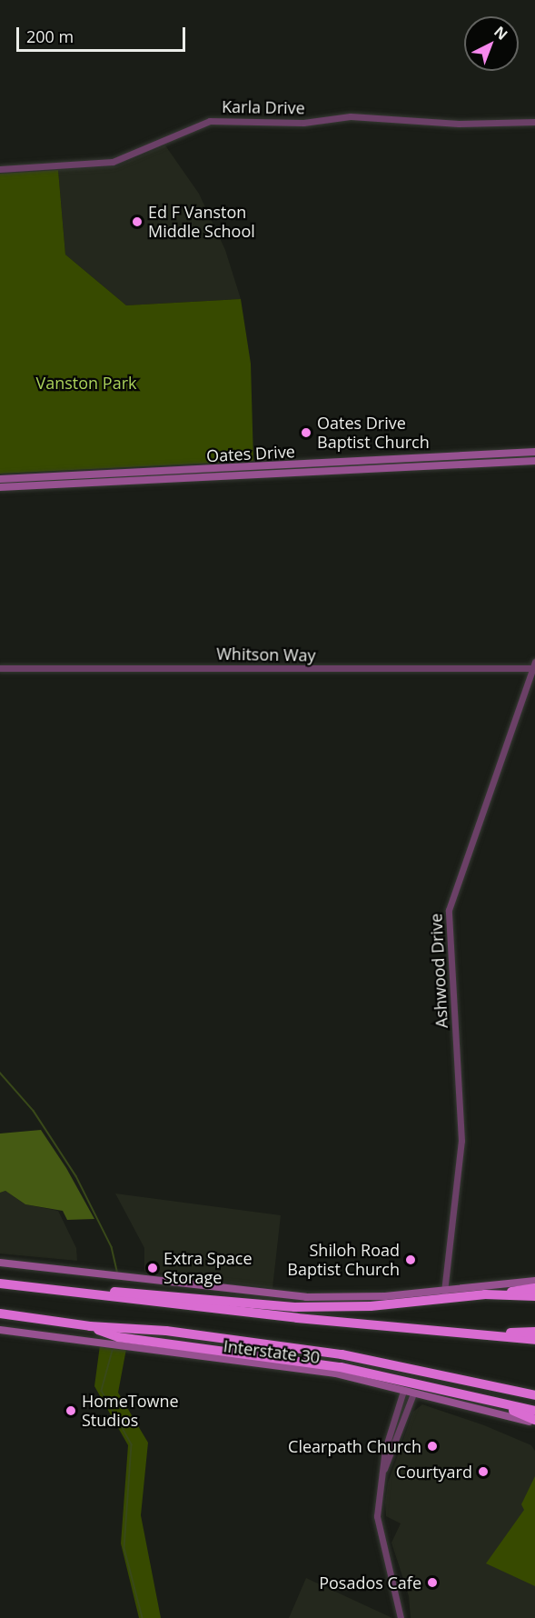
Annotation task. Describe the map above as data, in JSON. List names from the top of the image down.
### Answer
{
  "streets": {
    "main road": ["Oates Drive", "Interstate 30"],
    "street": ["Karla Drive", "Whitson Way", "Ashwood Drive"]
  },
  "crossings": [
    ["Whitson Way", "Ashwood Drive"]
  ],
  "parks": ["Vanston Park"],
  "places": [
    "Ed F Vanston Middle School",
    "Oates Drive Baptist Church",
    "Shiloh Road Baptist Church",
    "Extra Space Storage",
    "HomeTowne Studios",
    "Clearpath Church",
    "Courtyard",
    "Posados Cafe"
  ],
  "scale_bar": "200 m",
  "north": "top right"
}
